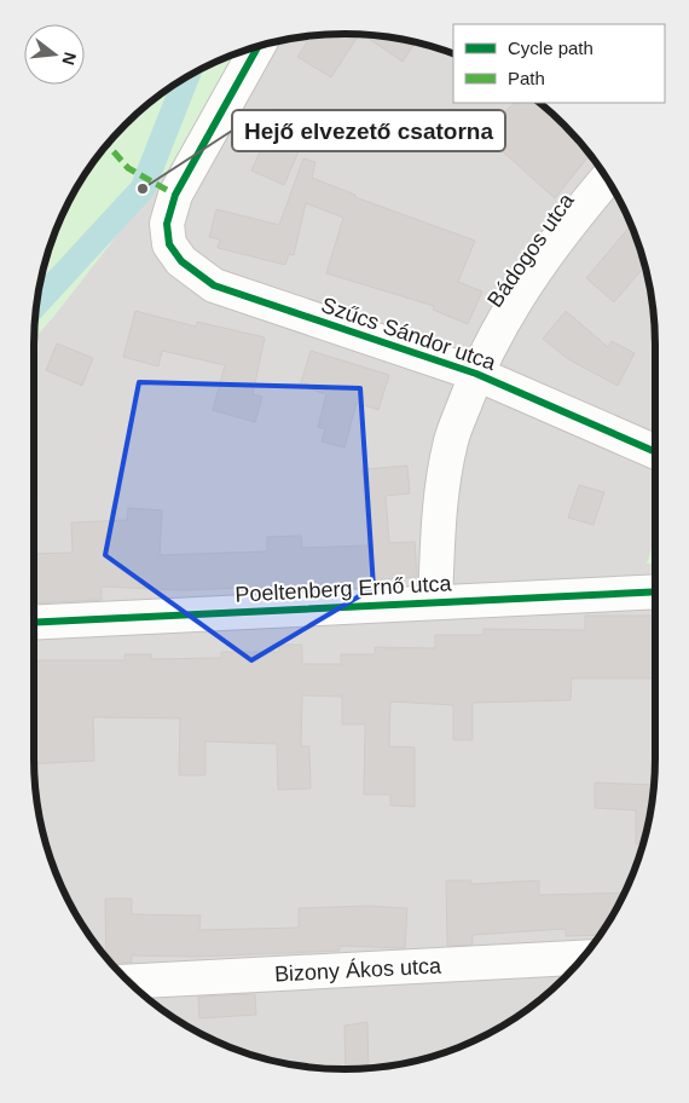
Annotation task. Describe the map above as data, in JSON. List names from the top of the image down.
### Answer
{
  "streets": {
    "street": [
      "Bádogos utca",
      "Szűcs Sándor utca",
      "Poeltenberg Ernő utca",
      "Bizony Ákos utca"
    ]
  },
  "crossings": [
    ["Bádogos utca", "Szűcs Sándor utca"],
    ["Bádogos utca", "Poeltenberg Ernő utca"]
  ],
  "places": ["Hejő elvezető csatorna"],
  "legend": ["Cycle path", "Path"],
  "north": "right"
}
